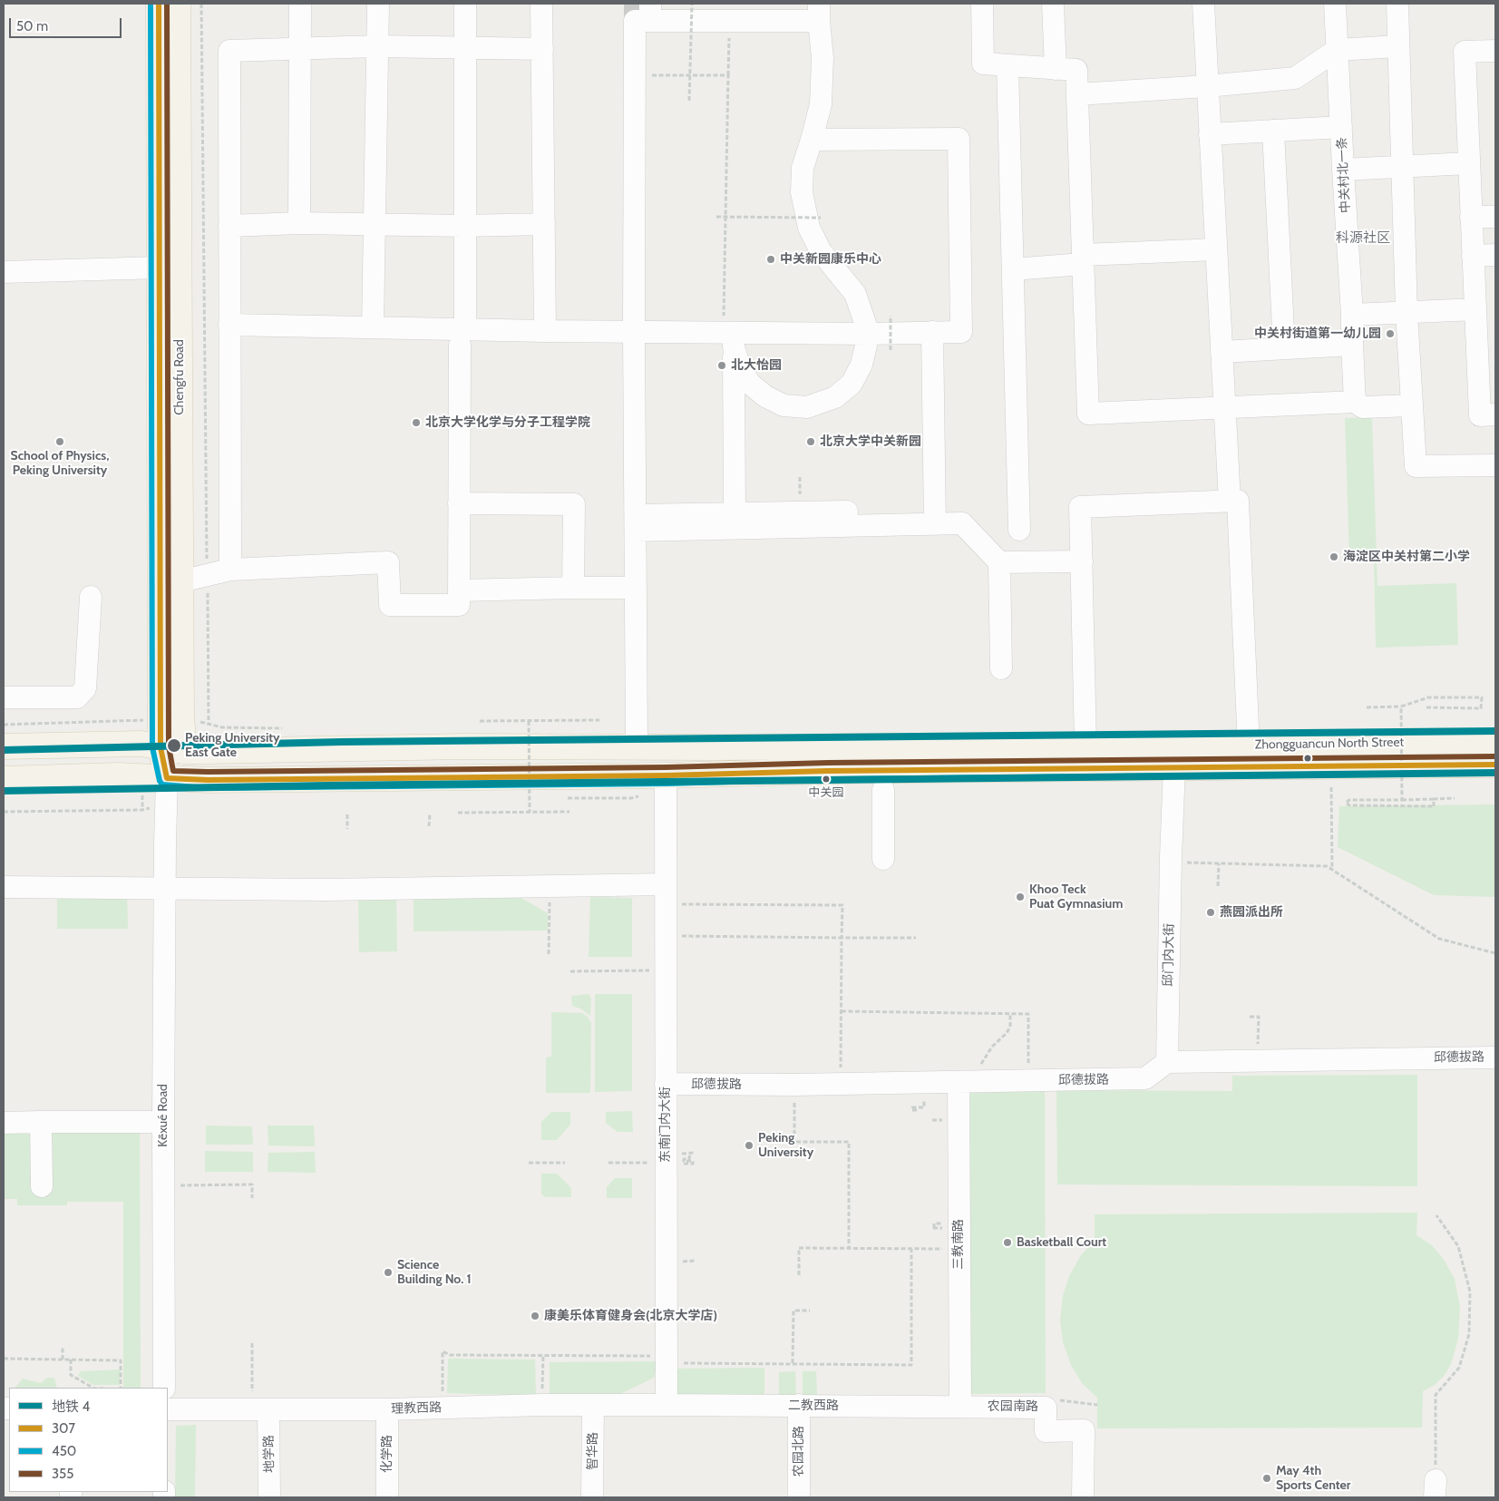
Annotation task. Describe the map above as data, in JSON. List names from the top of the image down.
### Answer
{
  "streets": {
    "main road": ["Chengfu Road", "Zhongguancun North Street"],
    "street": [
      "中关村北一条",
      "邱门内大街",
      "邱德拔路",
      "Kēxué Road",
      "东南门内大街",
      "三教南路",
      "二教西路",
      "农园南路",
      "理教西路",
      "智华路",
      "农园北路",
      "地学路",
      "化学路"
    ]
  },
  "crossings": [
    ["Chengfu Road", "Zhongguancun North Street"],
    ["Zhongguancun North Street", "邱门内大街"],
    ["Zhongguancun North Street", "Kēxué Road"],
    ["Zhongguancun North Street", "东南门内大街"],
    ["邱门内大街", "邱德拔路"],
    ["邱德拔路", "东南门内大街"],
    ["邱德拔路", "三教南路"],
    ["东南门内大街", "二教西路"],
    ["东南门内大街", "理教西路"],
    ["三教南路", "二教西路"],
    ["三教南路", "农园南路"],
    ["二教西路", "农园南路"],
    ["二教西路", "理教西路"],
    ["二教西路", "农园北路"],
    ["理教西路", "智华路"],
    ["理教西路", "地学路"],
    ["理教西路", "化学路"]
  ],
  "districts": ["科源社区"],
  "places": [
    "中关新园康乐中心",
    "中关村街道第一幼儿园",
    "北大怡园",
    "北京大学化学与分子工程学院",
    "School of Physics, Peking University",
    "北京大学中关新园",
    "海淀区中关村第二小学",
    "Peking University East Gate",
    "中关园",
    "Khoo Teck Puat Gymnasium",
    "燕园派出所",
    "Peking University",
    "Basketball Court",
    "Science Building No. 1",
    "康美乐体育健身会(北京大学店)",
    "May 4th Sports Center"
  ],
  "lines": [
    "transit line 307",
    "transit line 450",
    "transit line 355",
    "metro line 4"
  ],
  "legend": [
    "地铁 4",
    "307",
    "450",
    "355"
  ],
  "scale_bar": "50 m"
}
